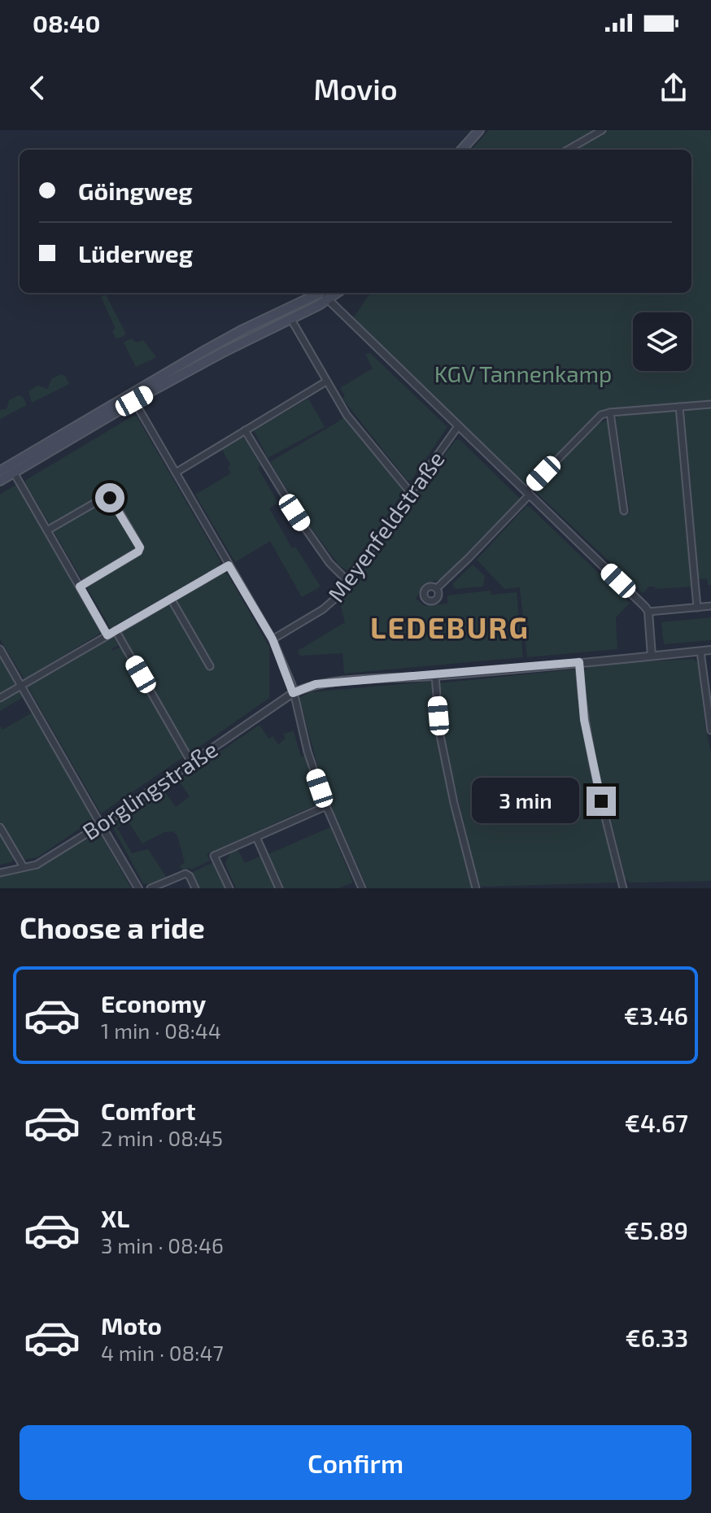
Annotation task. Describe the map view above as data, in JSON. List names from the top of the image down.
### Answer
{
  "streets": {
    "street": ["Meyenfeldstraße", "Borglingstraße"]
  },
  "districts": ["LEDEBURG"],
  "parks": ["KGV Tannenkamp"],
  "page": {
    "status": "08:40",
    "header": "Movio",
    "banner": ["Göingweg", "Lüderweg"],
    "bubble": "3 min",
    "heading": "Choose a ride",
    "list": [
      {
        "name": "Economy",
        "note": "1 min · 08:44",
        "value": "€3.46"
      },
      {
        "name": "Comfort",
        "note": "2 min · 08:45",
        "value": "€4.67"
      },
      {
        "name": "XL",
        "note": "3 min · 08:46",
        "value": "€5.89"
      },
      {
        "name": "Moto",
        "note": "4 min · 08:47",
        "value": "€6.33"
      }
    ],
    "buttons": "Confirm"
  }
}
